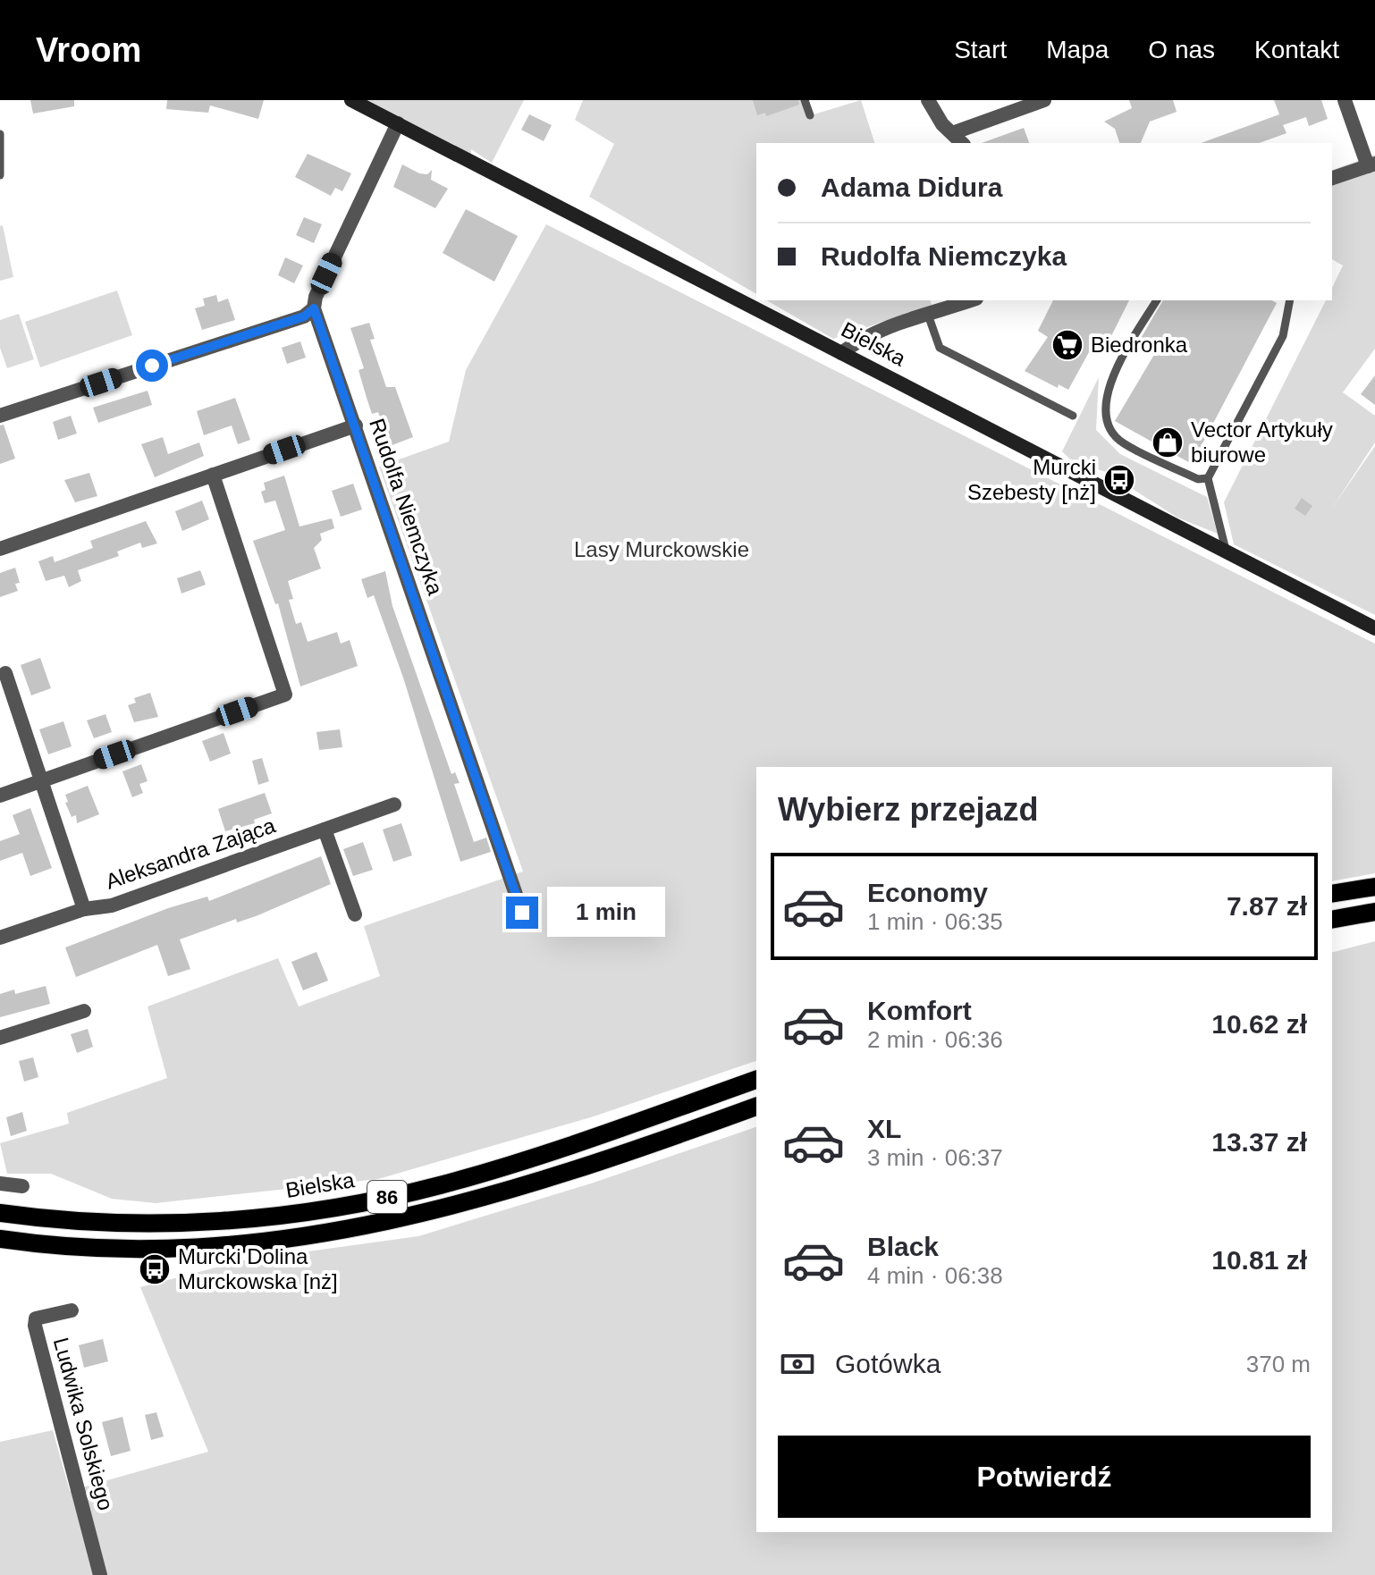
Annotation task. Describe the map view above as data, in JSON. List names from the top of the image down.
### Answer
{
  "streets": {
    "main road": ["Bielska", "86"],
    "street": ["Rudolfa Niemczyka", "Aleksandra Zająca", "Ludwika Solskiego"]
  },
  "parks": ["Lasy Murckowskie"],
  "places": {
    "supermarket": ["Biedronka"],
    "shop": ["Vector Artykuły biurowe"],
    "bus stop": ["Murcki Szebesty [nż]", "Murcki Dolina Murckowska [nż]"]
  },
  "page": {
    "header": "Vroom",
    "nav": [
      "Start",
      "Mapa",
      "O nas",
      "Kontakt"
    ],
    "banner": ["Adama Didura", "Rudolfa Niemczyka"],
    "heading": "Wybierz przejazd",
    "list": [
      {
        "name": "Economy",
        "note": "1 min · 06:35",
        "value": "7.87 zł"
      },
      {
        "name": "Komfort",
        "note": "2 min · 06:36",
        "value": "10.62 zł"
      },
      {
        "name": "XL",
        "note": "3 min · 06:37",
        "value": "13.37 zł"
      },
      {
        "name": "Black",
        "note": "4 min · 06:38",
        "value": "10.81 zł"
      }
    ],
    "bubble": "1 min",
    "pay": ["Gotówka", "370 m"],
    "buttons": "Potwierdź"
  }
}
